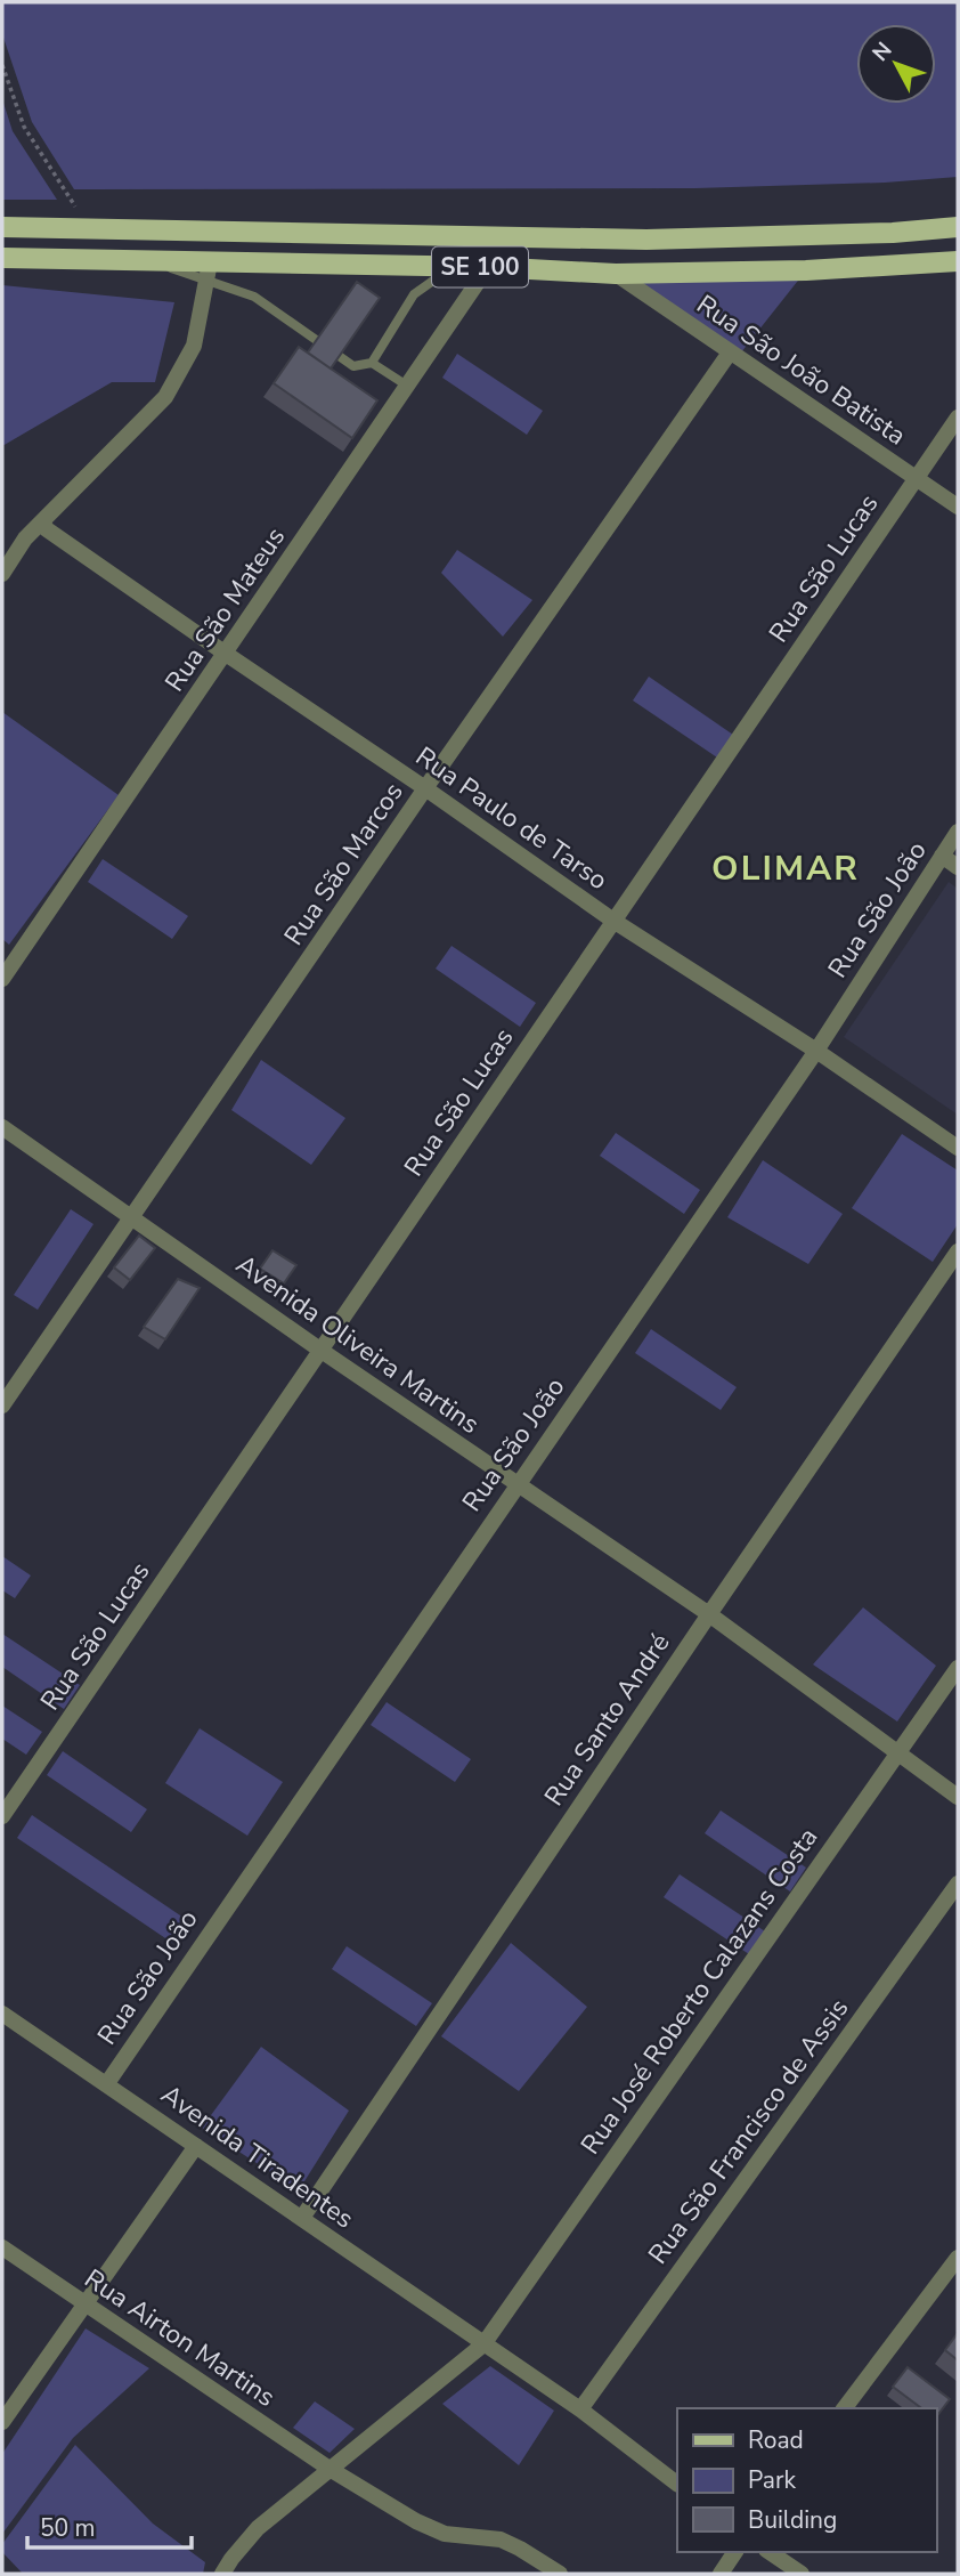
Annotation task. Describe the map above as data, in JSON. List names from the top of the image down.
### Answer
{
  "streets": {
    "main road": ["SE 100"],
    "street": [
      "Rua São João Batista",
      "Rua São Lucas",
      "Rua São Mateus",
      "Rua Paulo de Tarso",
      "Rua São Marcos",
      "Rua São João",
      "Avenida Oliveira Martins",
      "Rua Santo André",
      "Rua José Roberto Calazans Costa",
      "Rua São Francisco de Assis",
      "Avenida Tiradentes",
      "Rua Airton Martins"
    ]
  },
  "crossings": [
    ["SE 100", "Rua São João Batista"],
    ["SE 100", "Rua São Mateus"],
    ["Rua São João Batista", "Rua São Lucas"],
    ["Rua São João Batista", "Rua São Marcos"],
    ["Rua São Lucas", "Rua Paulo de Tarso"],
    ["Rua São Lucas", "Avenida Oliveira Martins"],
    ["Rua São Mateus", "Rua Paulo de Tarso"],
    ["Rua Paulo de Tarso", "Rua São Marcos"],
    ["Rua Paulo de Tarso", "Rua São João"],
    ["Rua São Marcos", "Avenida Oliveira Martins"],
    ["Rua São João", "Avenida Oliveira Martins"],
    ["Rua São João", "Avenida Tiradentes"],
    ["Avenida Oliveira Martins", "Rua Santo André"],
    ["Avenida Oliveira Martins", "Rua José Roberto Calazans Costa"],
    ["Rua Santo André", "Avenida Tiradentes"],
    ["Rua José Roberto Calazans Costa", "Avenida Tiradentes"],
    ["Rua São Francisco de Assis", "Avenida Tiradentes"]
  ],
  "districts": ["OLIMAR"],
  "legend": ["Road", "Park", "Building"],
  "scale_bar": "50 m",
  "north": "top left"
}
